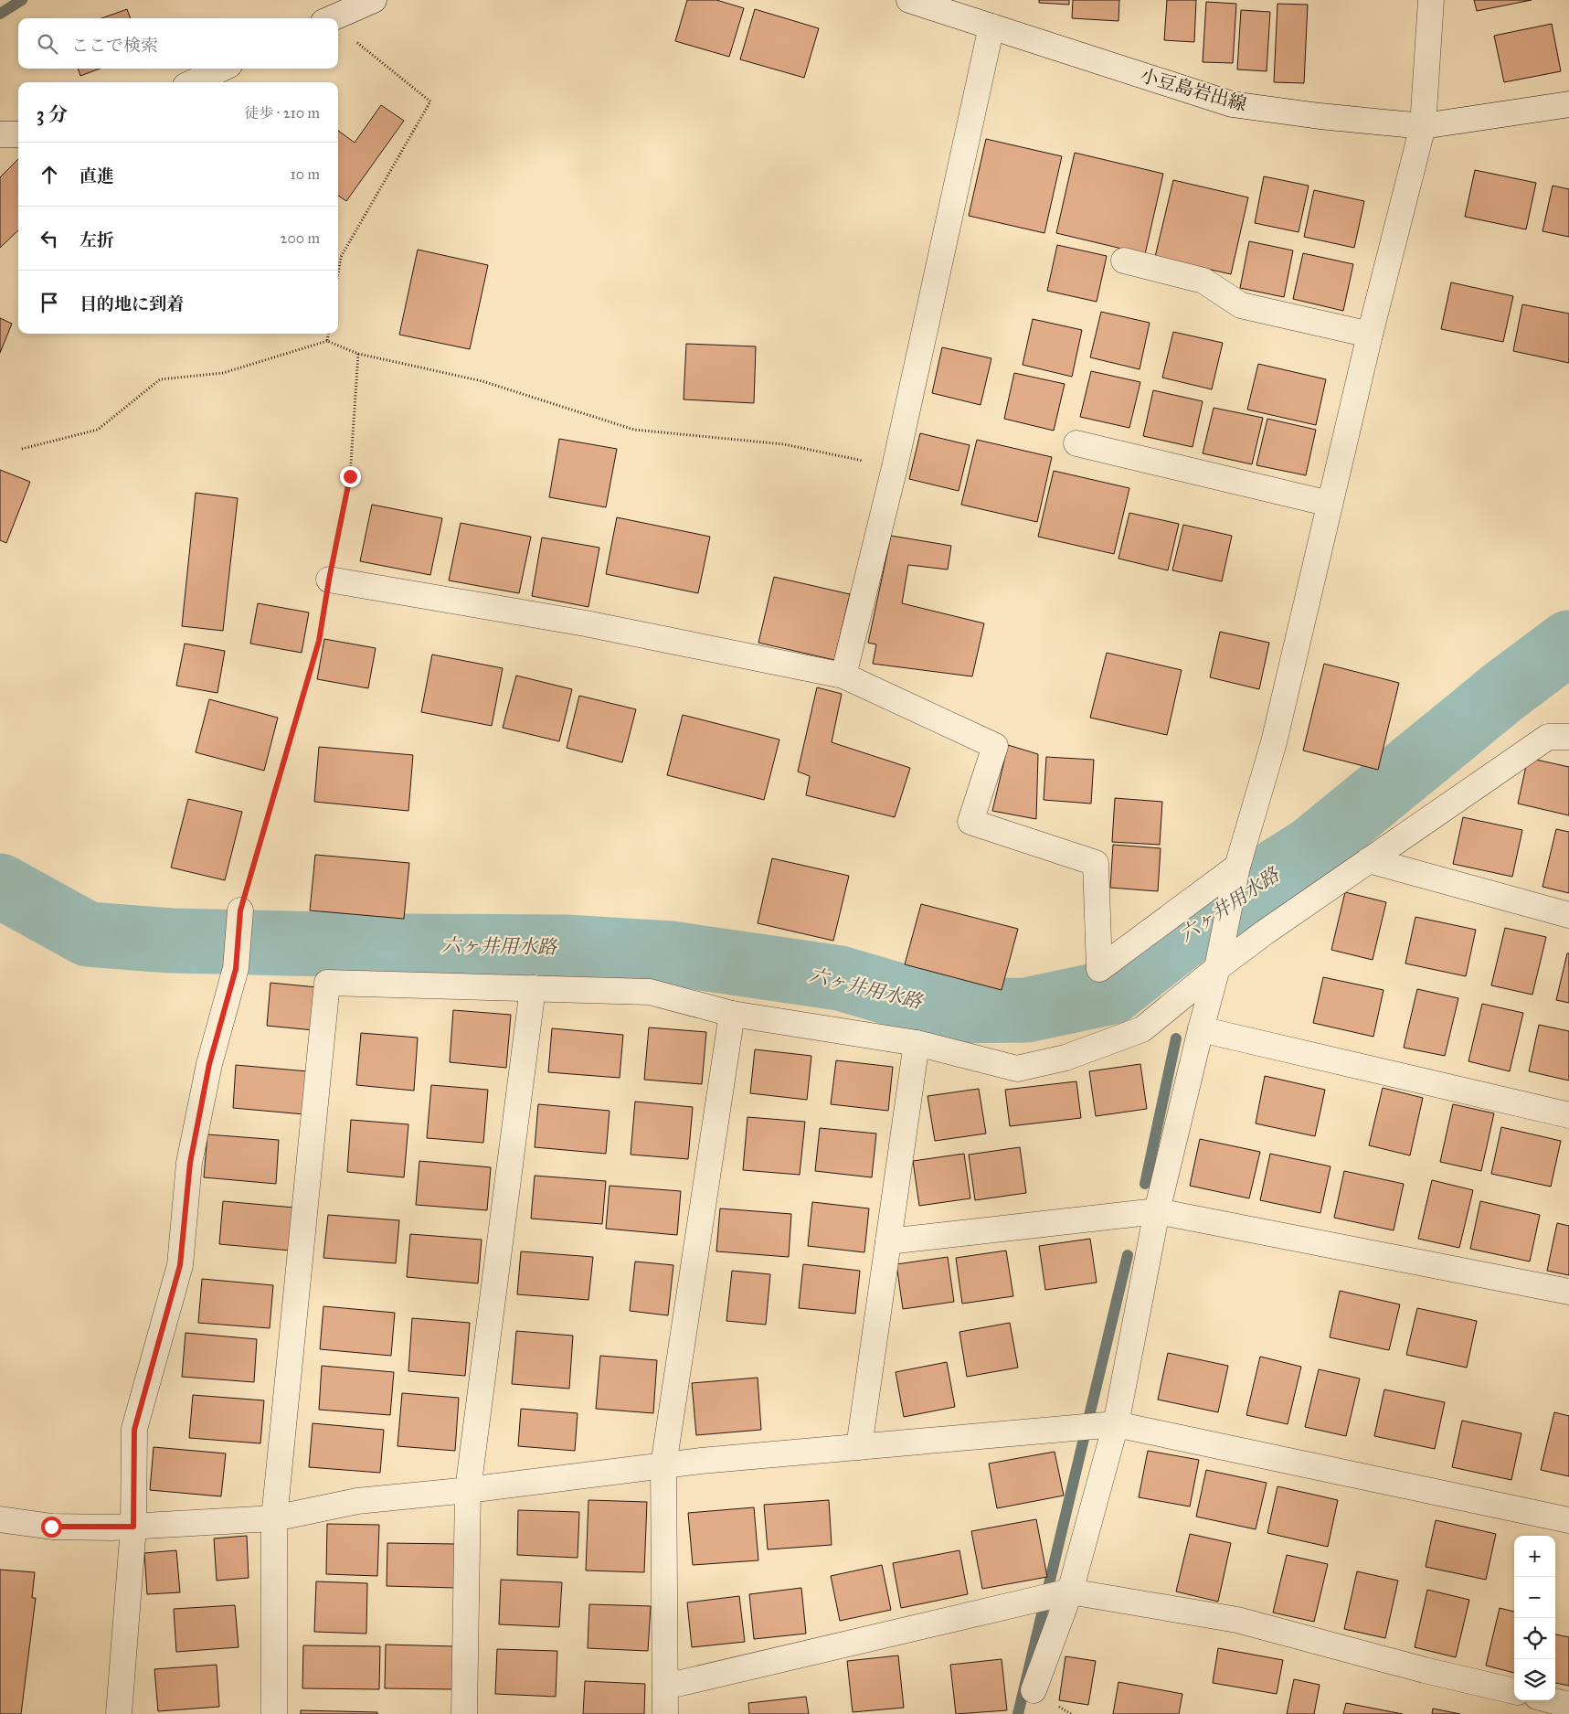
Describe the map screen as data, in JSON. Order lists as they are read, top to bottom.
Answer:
{
  "streets": {
    "street": ["小豆島岩出線"]
  },
  "water": ["六ヶ井用水路"],
  "page": {
    "search": "ここで検索",
    "heading": ["3 分", "徒歩 · 210 m"],
    "list": [
      ["直進", "10 m"],
      ["左折", "200 m"],
      "目的地に到着"
    ],
    "map_buttons": ["+", "−"]
  }
}
